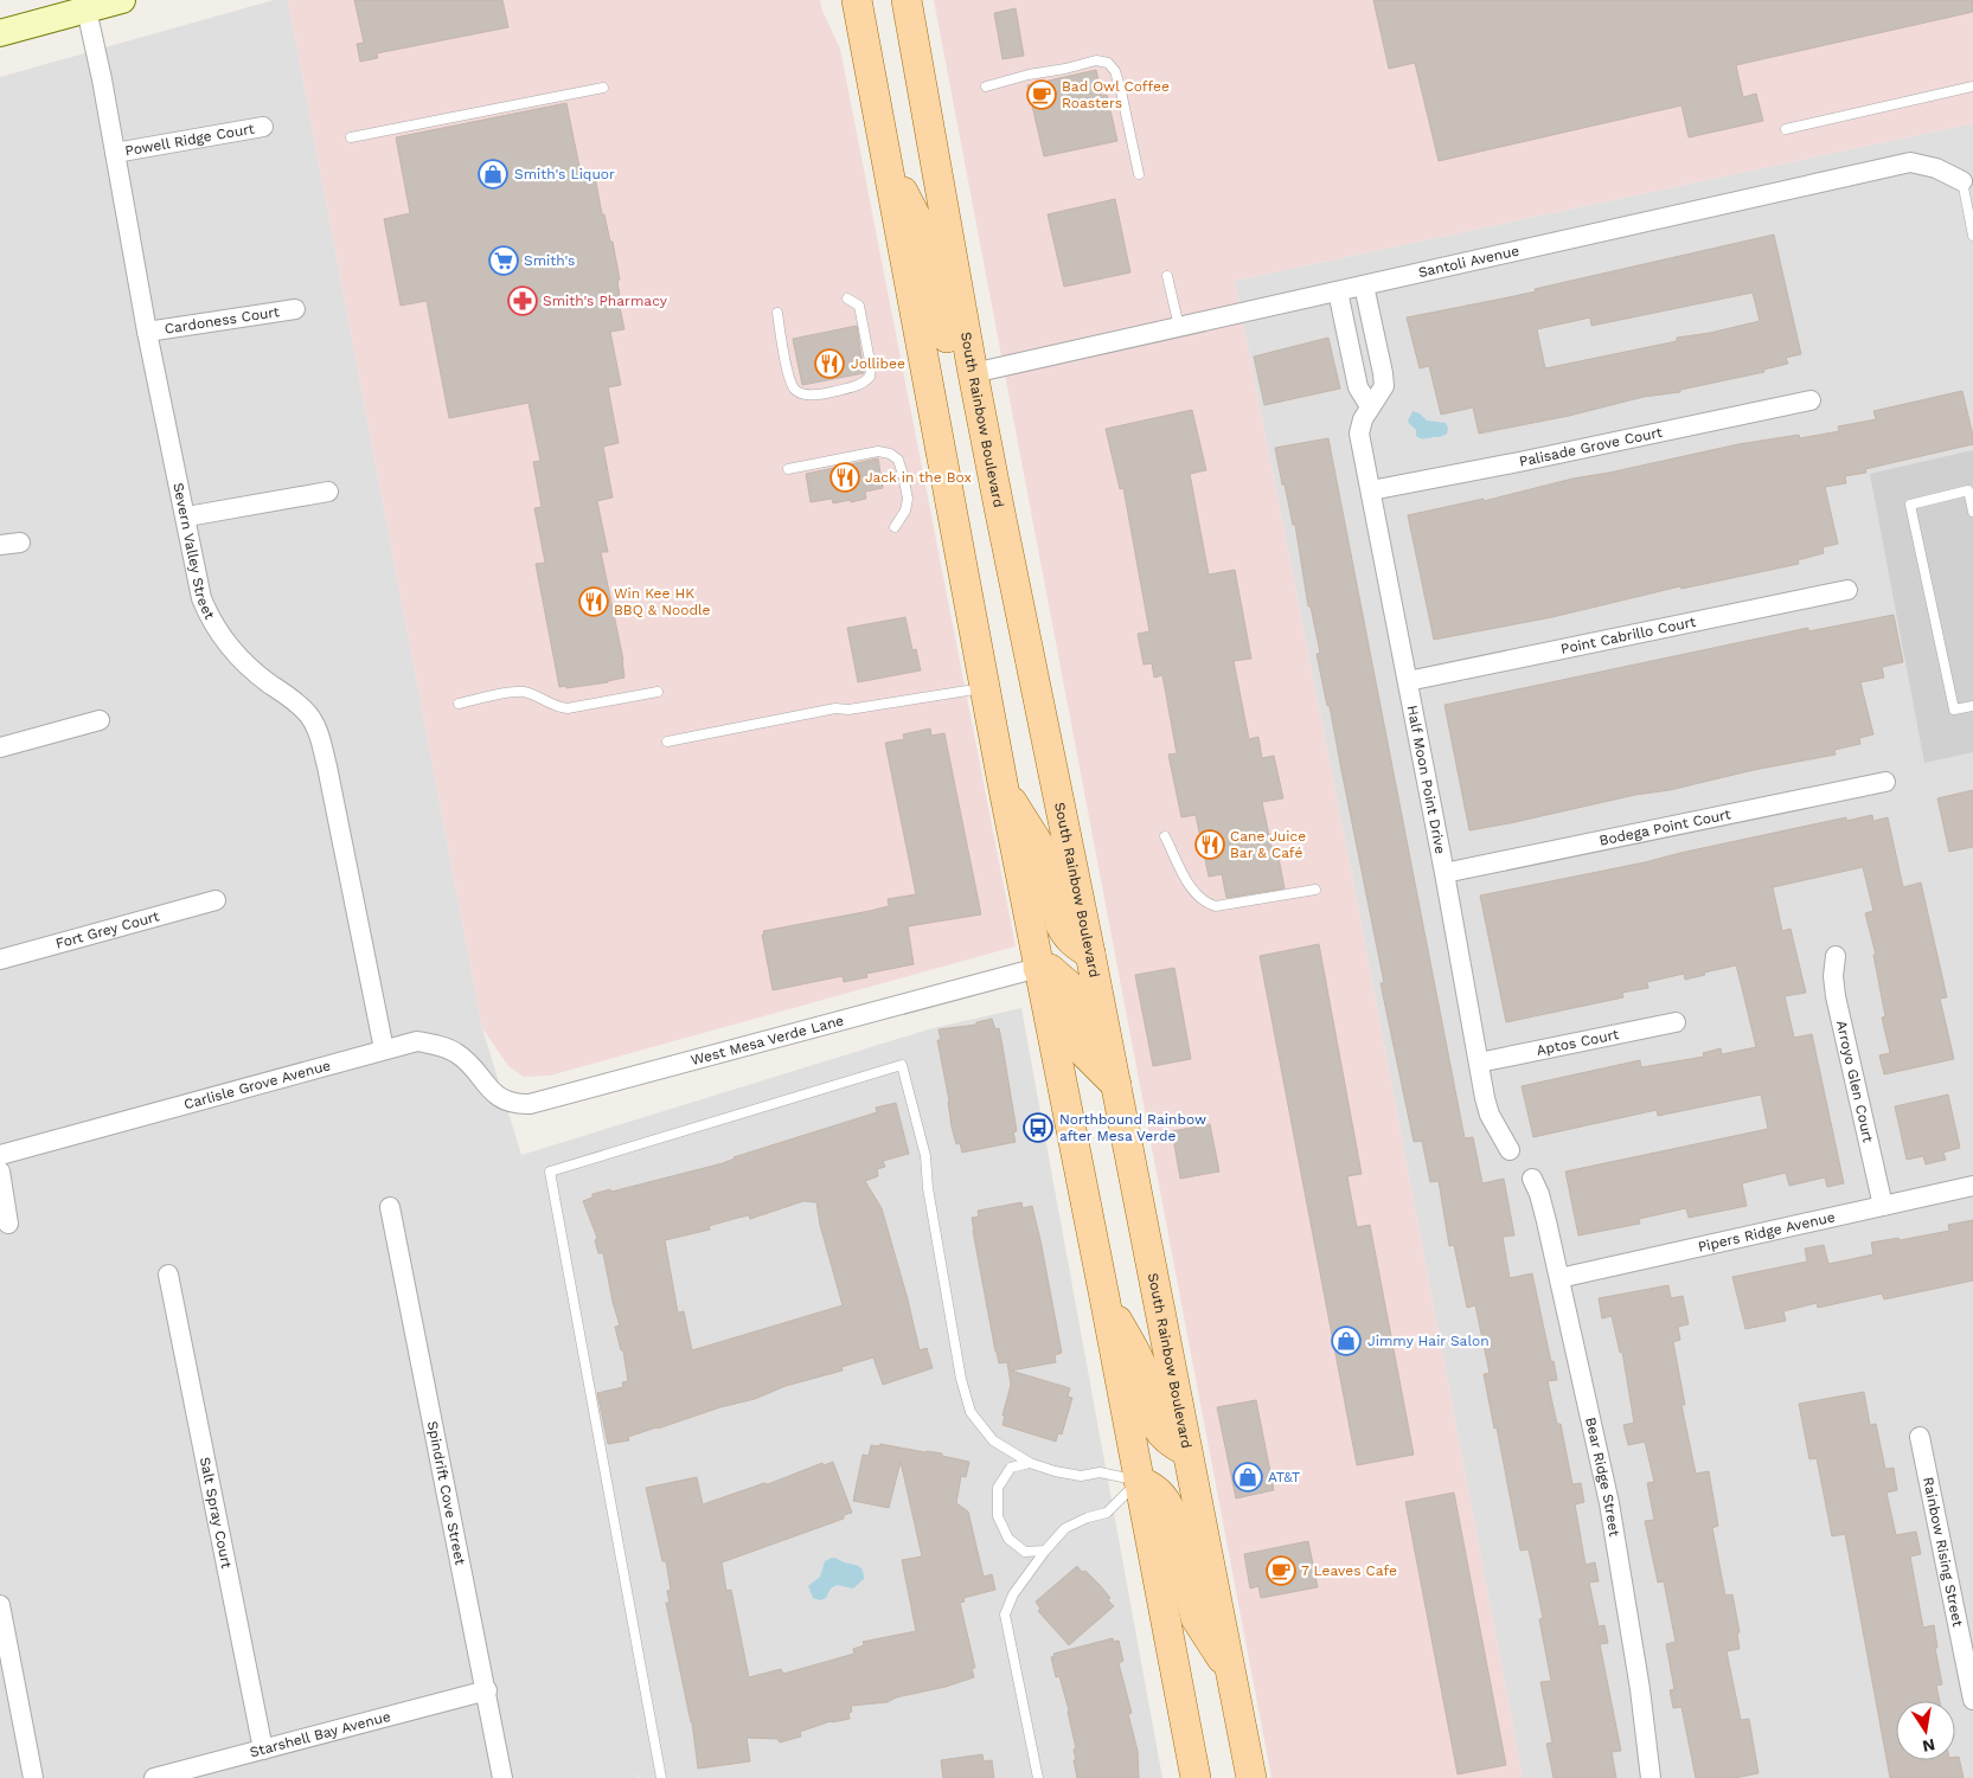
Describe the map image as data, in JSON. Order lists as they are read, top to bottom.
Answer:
{
  "streets": {
    "main road": ["South Rainbow Boulevard"],
    "street": [
      "Powell Ridge Court",
      "Santoli Avenue",
      "Cardoness Court",
      "Palisade Grove Court",
      "Severn Valley Street",
      "Point Cabrillo Court",
      "Half Moon Point Drive",
      "Bodega Point Court",
      "Fort Grey Court",
      "West Mesa Verde Lane",
      "Aptos Court",
      "Arroyo Glen Court",
      "Carlisle Grove Avenue",
      "Pipers Ridge Avenue",
      "Bear Ridge Street",
      "Spindrift Cove Street",
      "Salt Spray Court",
      "Rainbow Rising Street",
      "Starshell Bay Avenue"
    ]
  },
  "crossings": [
    ["Powell Ridge Court", "Severn Valley Street"],
    ["Santoli Avenue", "South Rainbow Boulevard"],
    ["Santoli Avenue", "Half Moon Point Drive"],
    ["Cardoness Court", "Severn Valley Street"],
    ["Palisade Grove Court", "Half Moon Point Drive"],
    ["Severn Valley Street", "Carlisle Grove Avenue"],
    ["Point Cabrillo Court", "Half Moon Point Drive"],
    ["Half Moon Point Drive", "Bodega Point Court"],
    ["Half Moon Point Drive", "Aptos Court"],
    ["West Mesa Verde Lane", "Carlisle Grove Avenue"],
    ["Arroyo Glen Court", "Pipers Ridge Avenue"],
    ["Pipers Ridge Avenue", "Bear Ridge Street"],
    ["Spindrift Cove Street", "Starshell Bay Avenue"],
    ["Salt Spray Court", "Starshell Bay Avenue"]
  ],
  "places": {
    "cafe": ["Bad Owl Coffee Roasters", "7 Leaves Cafe"],
    "shop": ["Smith's Liquor", "Jimmy Hair Salon", "AT&T"],
    "supermarket": ["Smith's"],
    "pharmacy": ["Smith's Pharmacy"],
    "restaurant": [
      "Jollibee",
      "Jack in the Box",
      "Win Kee HK BBQ & Noodle",
      "Cane Juice Bar & Café"
    ],
    "bus stop": ["Northbound Rainbow after Mesa Verde"]
  },
  "north": "bottom"
}
